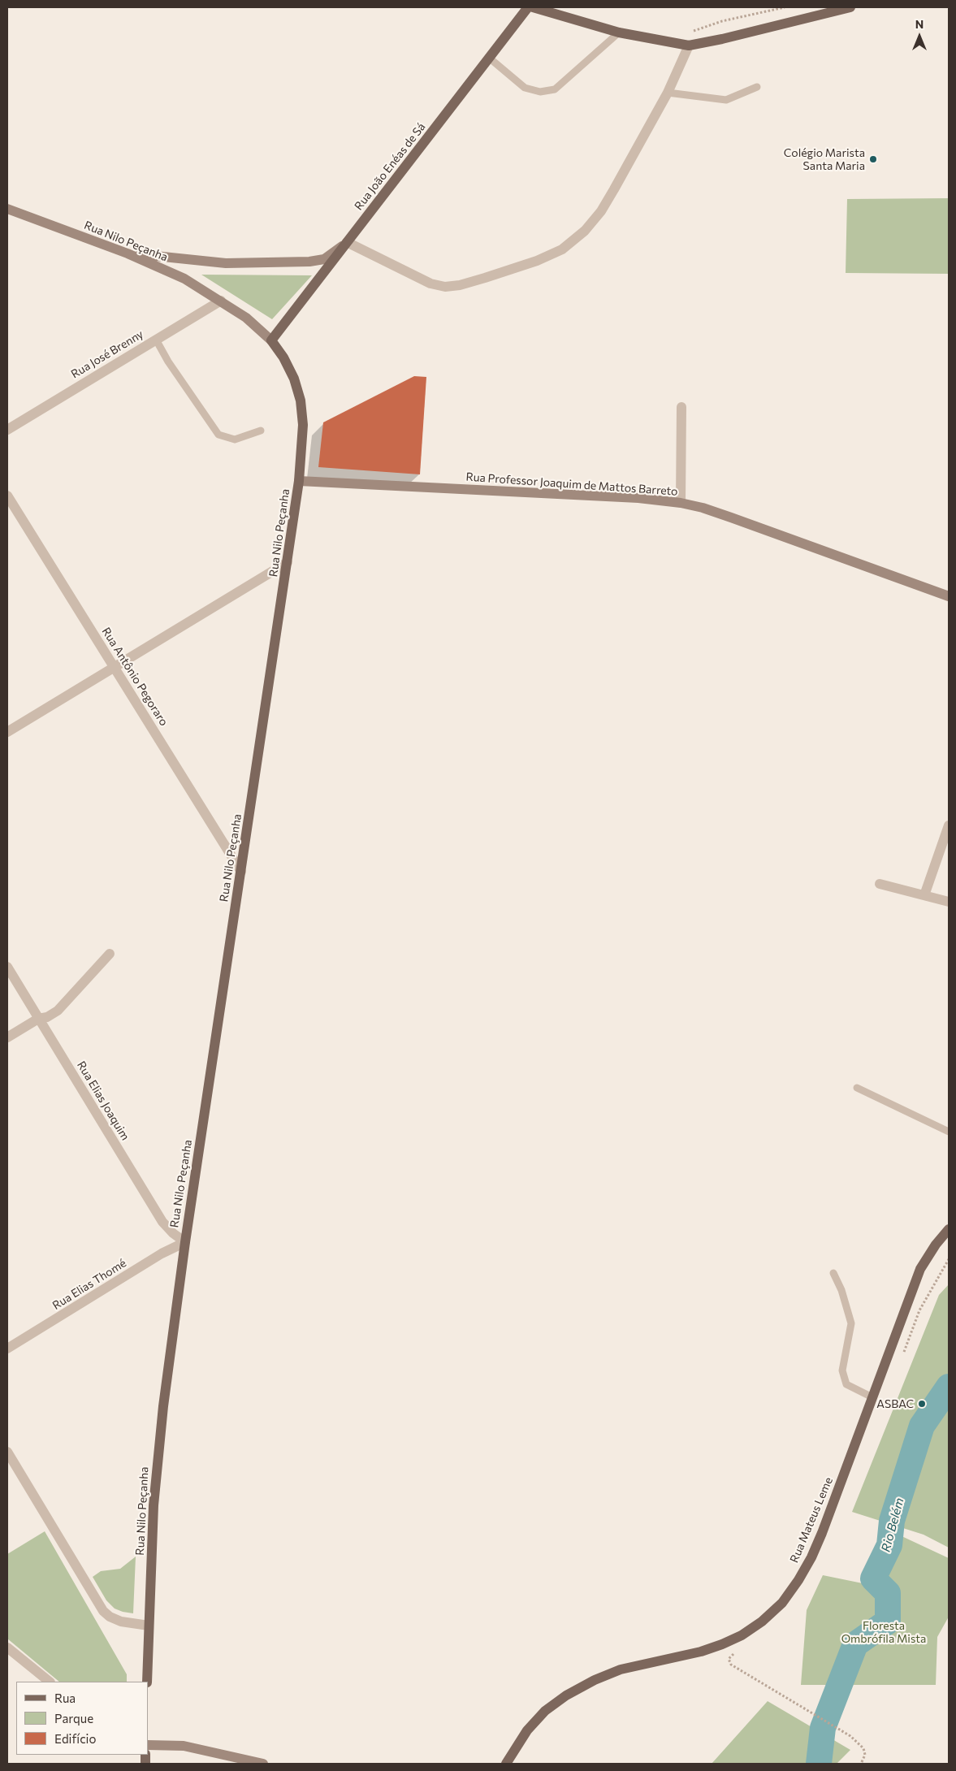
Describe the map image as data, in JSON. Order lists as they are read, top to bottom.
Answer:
{
  "streets": {
    "main road": [
      "Rua João Enéas de Sá",
      "Rua Nilo Peçanha",
      "Rua Professor Joaquim de Mattos Barreto",
      "Rua Mateus Leme"
    ],
    "street": [
      "Rua José Brenny",
      "Rua Antônio Pegoraro",
      "Rua Elias Joaquim",
      "Rua Elias Thomé"
    ]
  },
  "crossings": [
    ["Rua João Enéas de Sá", "Rua Nilo Peçanha"],
    ["Rua Nilo Peçanha", "Rua José Brenny"],
    ["Rua Nilo Peçanha", "Rua Professor Joaquim de Mattos Barreto"],
    ["Rua Nilo Peçanha", "Rua Antônio Pegoraro"],
    ["Rua Nilo Peçanha", "Rua Elias Joaquim"],
    ["Rua Nilo Peçanha", "Rua Elias Thomé"],
    ["Rua Elias Joaquim", "Rua Elias Thomé"]
  ],
  "water": ["Rio Belém"],
  "parks": ["Floresta Ombrófila Mista"],
  "places": ["Colégio Marista Santa Maria", "ASBAC"],
  "legend": ["Rua", "Parque", "Edifício"],
  "north": "top"
}
